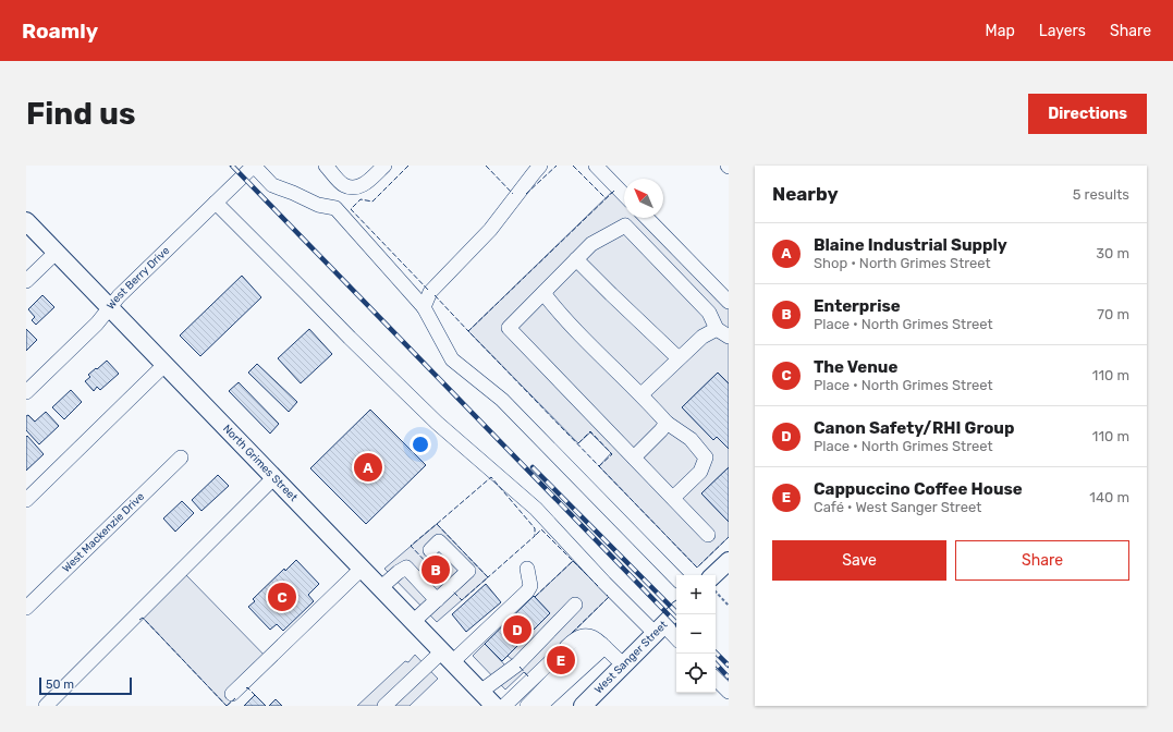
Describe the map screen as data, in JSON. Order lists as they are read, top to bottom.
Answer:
{
  "streets": {
    "main road": ["North Grimes Street", "West Sanger Street"],
    "street": ["West Berry Drive", "West Mackenzie Drive"]
  },
  "crossings": [
    ["West Berry Drive", "North Grimes Street"]
  ],
  "scale_bar": "50 m",
  "north": "top left",
  "page": {
    "header": "Roamly",
    "nav": ["Map", "Layers", "Share"],
    "buttons": [
      "Directions",
      ["Save", "Share"]
    ],
    "title": "Find us",
    "heading": ["Nearby", "5 results"],
    "list": [
      {
        "mark": "A",
        "name": "Blaine Industrial Supply",
        "note": "Shop · North Grimes Street",
        "value": "30 m"
      },
      {
        "mark": "B",
        "name": "Enterprise",
        "note": "Place · North Grimes Street",
        "value": "70 m"
      },
      {
        "mark": "C",
        "name": "The Venue",
        "note": "Place · North Grimes Street",
        "value": "110 m"
      },
      {
        "mark": "D",
        "name": "Canon Safety/RHI Group",
        "note": "Place · North Grimes Street",
        "value": "110 m"
      },
      {
        "mark": "E",
        "name": "Cappuccino Coffee House",
        "note": "Café · West Sanger Street",
        "value": "140 m"
      }
    ],
    "pins": [
      "A",
      "B",
      "C",
      "D",
      "E"
    ],
    "map_buttons": ["+", "−"],
    "scale": "50 m"
  }
}
